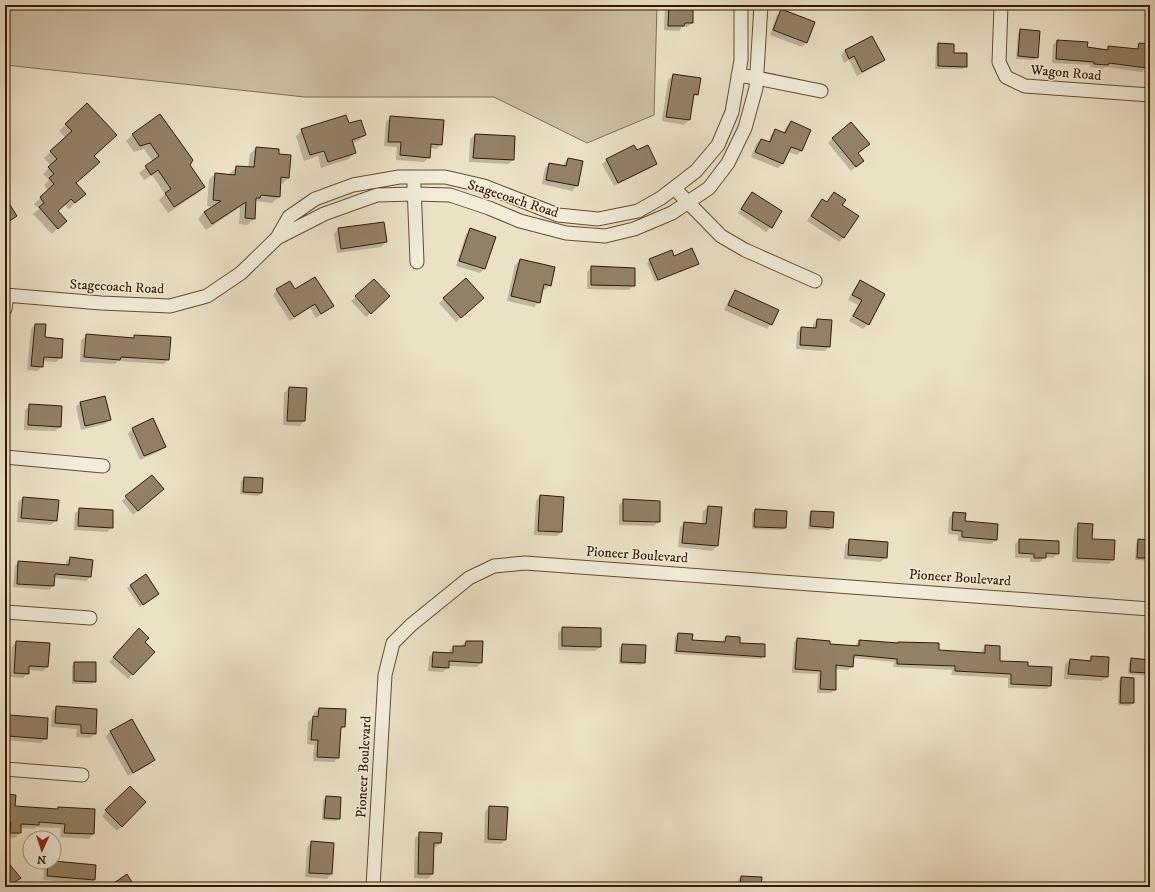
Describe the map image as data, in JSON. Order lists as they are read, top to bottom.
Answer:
{
  "streets": {
    "street": ["Wagon Road", "Stagecoach Road", "Pioneer Boulevard"]
  },
  "north": "bottom"
}
